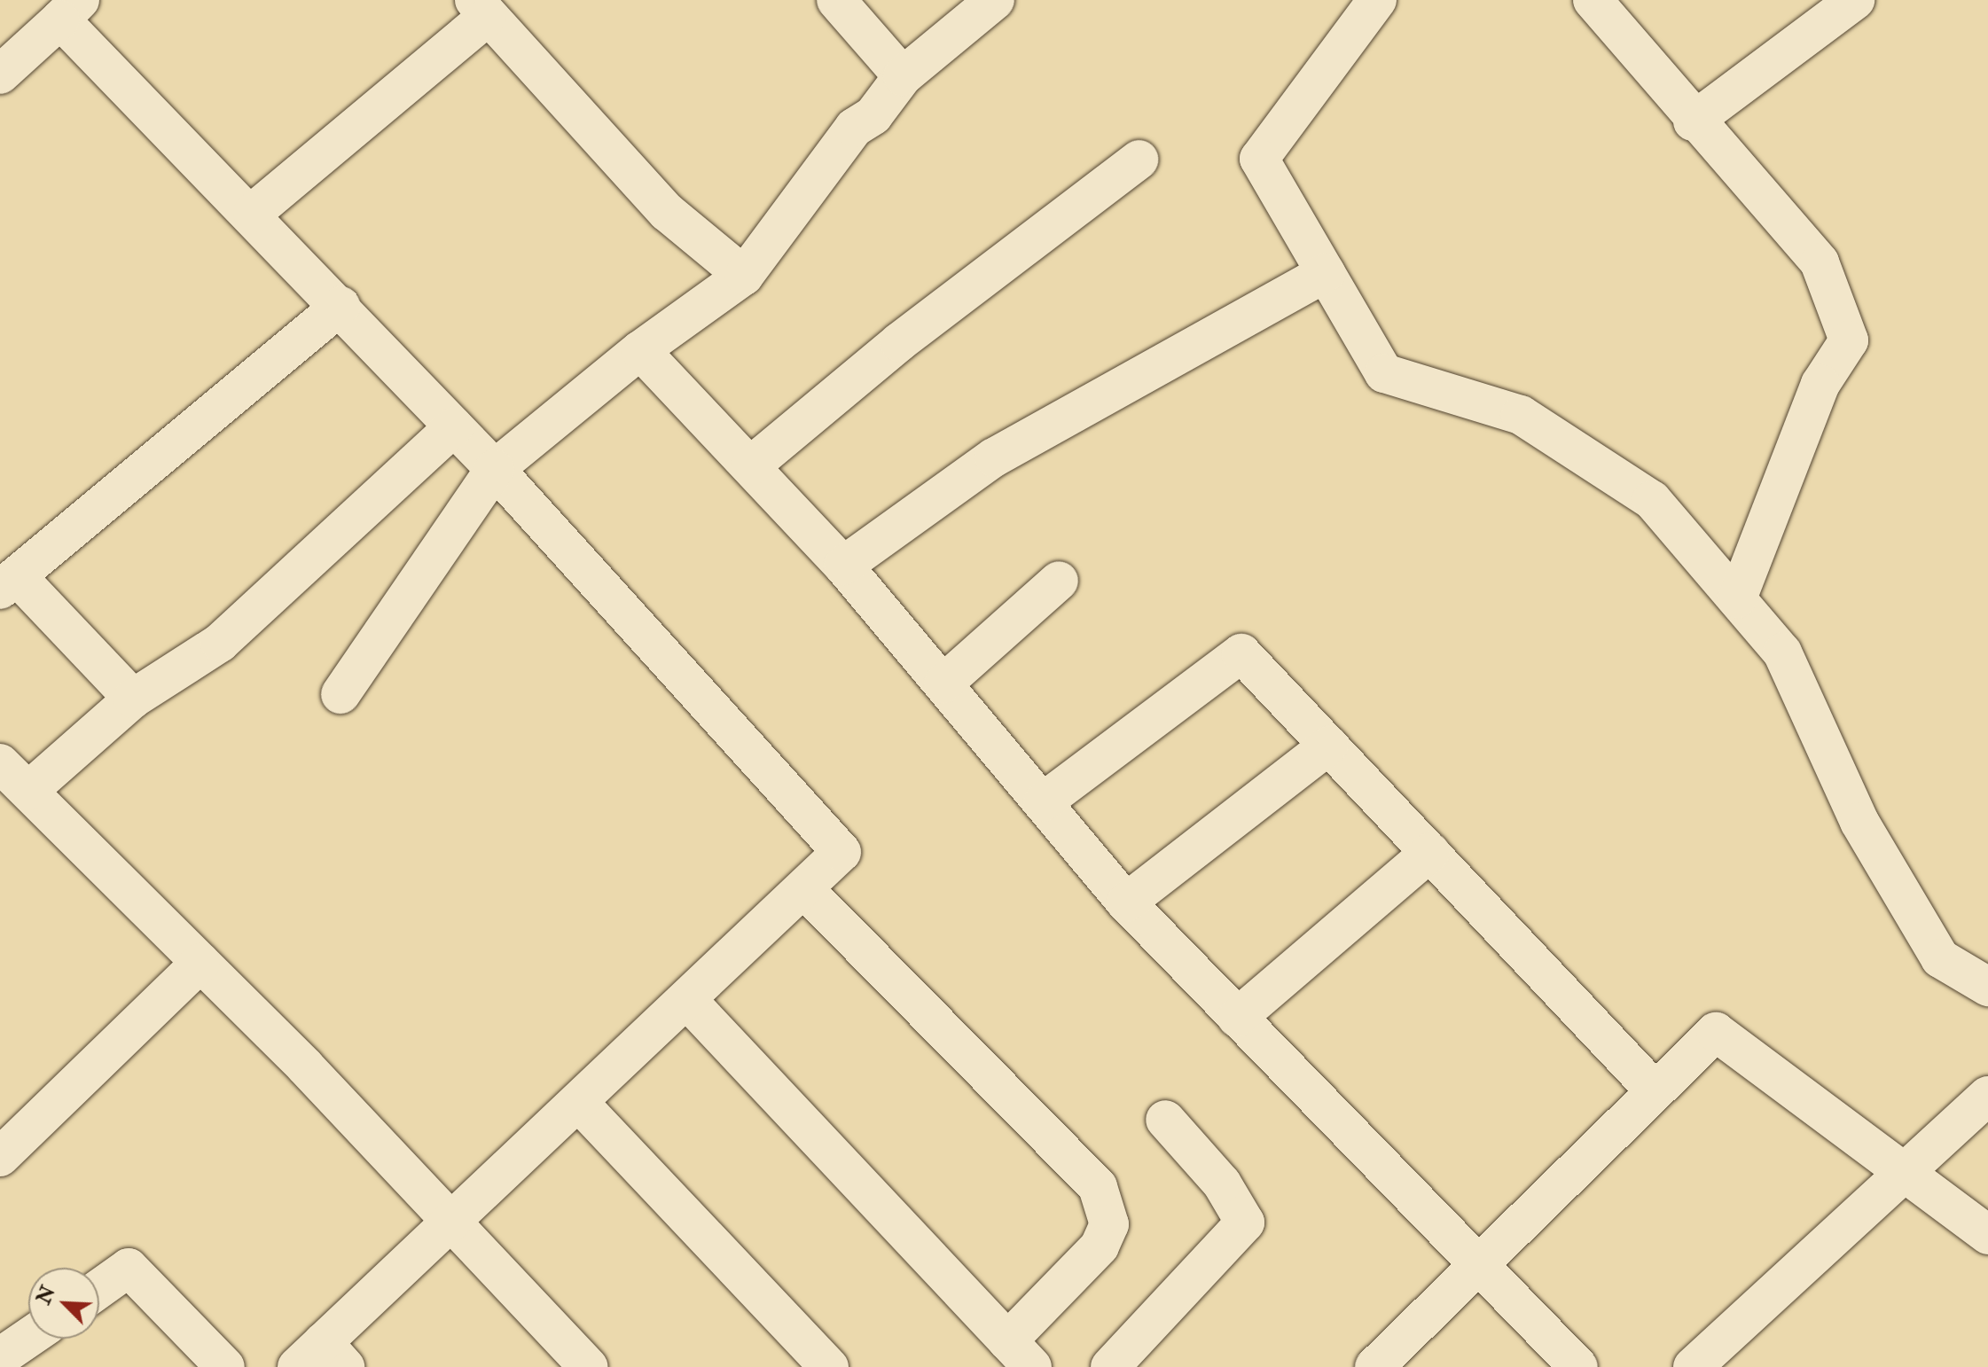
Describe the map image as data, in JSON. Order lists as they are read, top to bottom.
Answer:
{
  "north": "top left"
}
